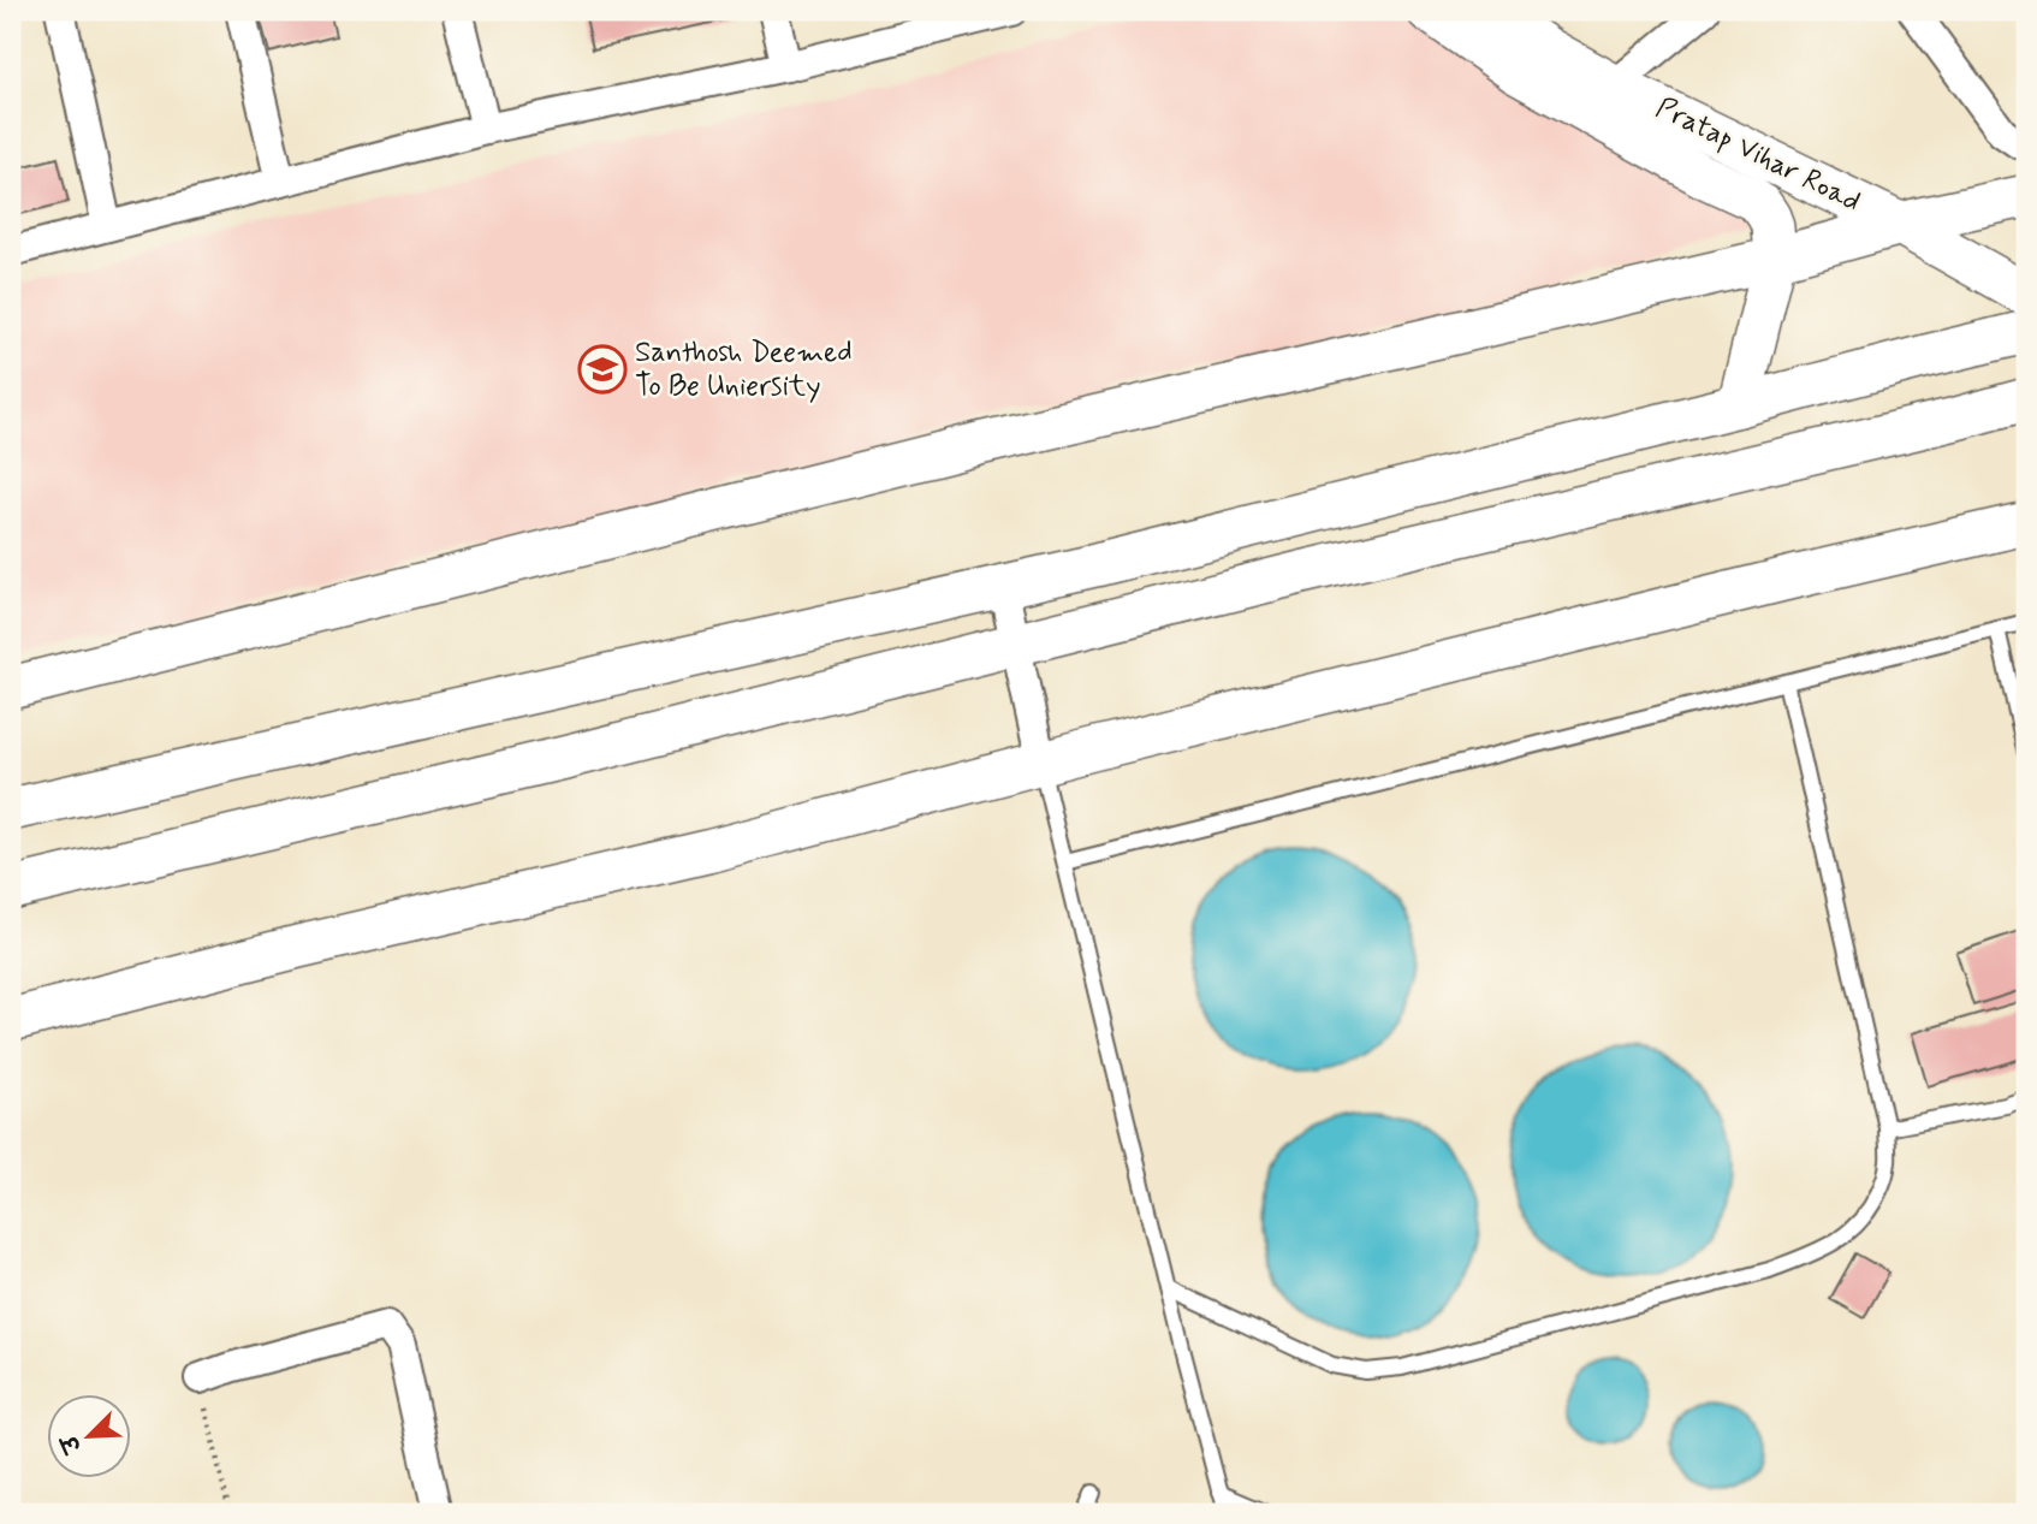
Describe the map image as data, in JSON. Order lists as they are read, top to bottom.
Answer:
{
  "streets": {
    "street": ["Pratap Vihar Road"]
  },
  "places": {
    "school or university": ["Santhosh Deemed To Be Uniersity"]
  },
  "north": "bottom left"
}
